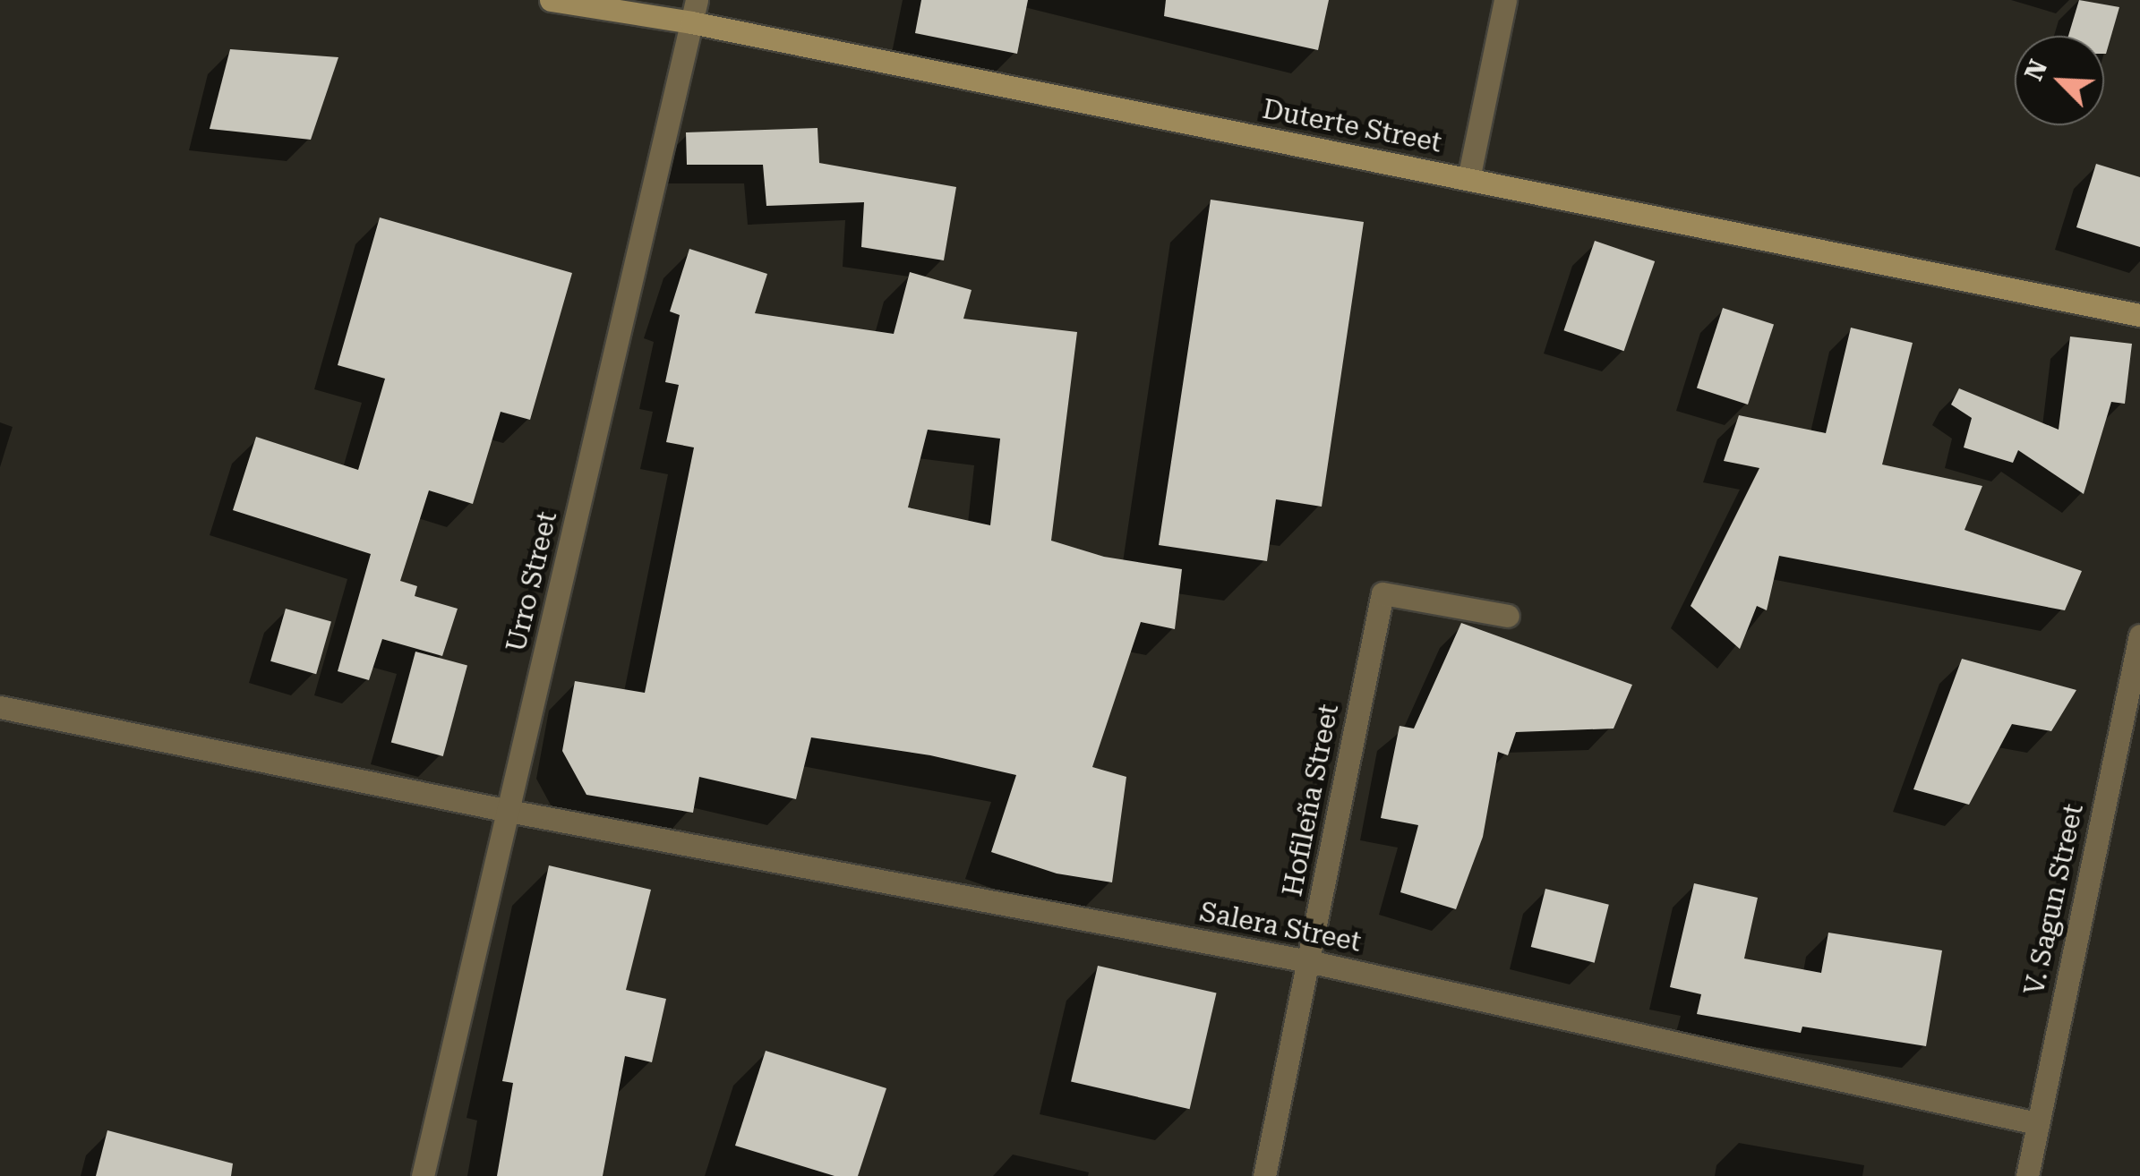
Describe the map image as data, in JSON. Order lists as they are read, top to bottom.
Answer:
{
  "streets": {
    "main road": ["Duterte Street"],
    "street": [
      "Urro Street",
      "Hofileña Street",
      "V. Sagun Street",
      "Salera Street"
    ]
  },
  "crossings": [
    ["Duterte Street", "Urro Street"],
    ["Urro Street", "Salera Street"],
    ["Hofileña Street", "Salera Street"],
    ["V. Sagun Street", "Salera Street"]
  ],
  "north": "top left"
}
